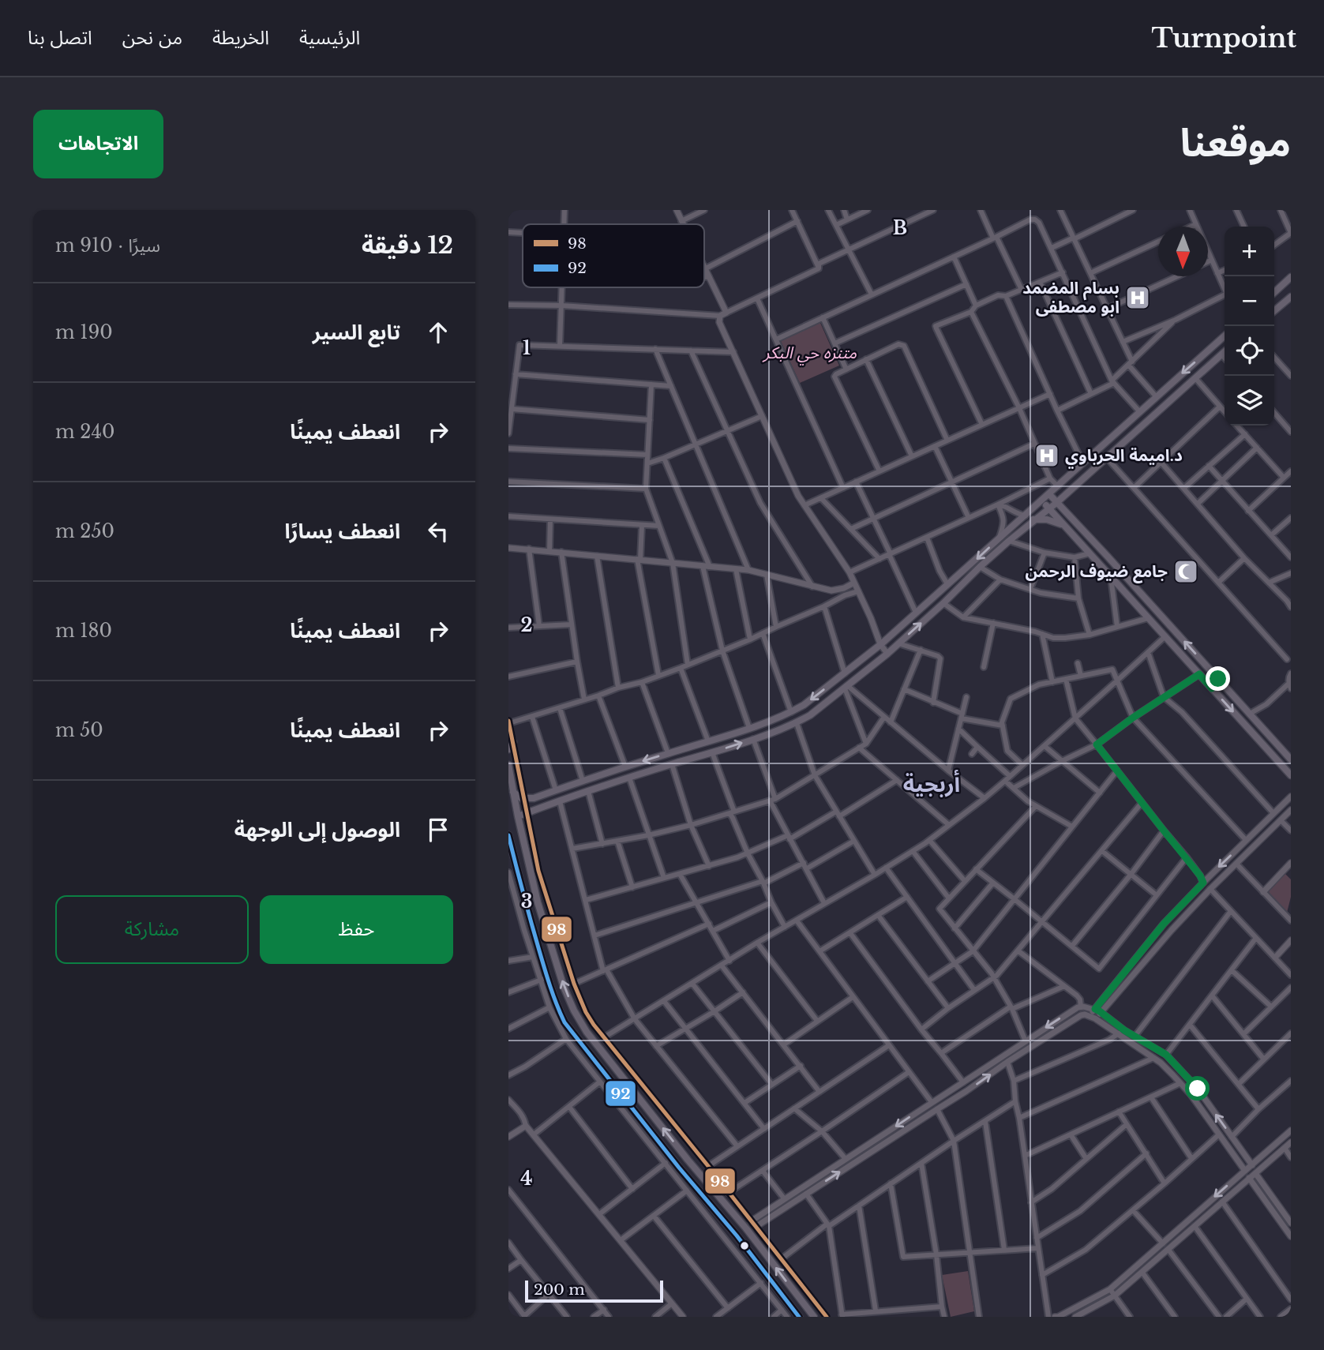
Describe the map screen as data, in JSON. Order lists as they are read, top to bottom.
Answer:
{
  "districts": ["أربجية"],
  "parks": ["متنزه حي البكر"],
  "places": {
    "hospital": ["بسام المضمد ابو مصطفى", "د.اميمة الحرباوي"],
    "mosque": ["جامع ضيوف الرحمن"]
  },
  "lines": ["transit line 98", "transit line 92"],
  "legend": ["98", "92"],
  "scale_bar": "200 m",
  "north": "bottom",
  "page": {
    "header": "Turnpoint",
    "nav": [
      "الرئيسية",
      "الخريطة",
      "من نحن",
      "اتصل بنا"
    ],
    "title": "موقعنا",
    "buttons": [
      "الاتجاهات",
      ["حفظ", "مشاركة"]
    ],
    "heading": ["12 دقيقة", "سيرًا · 910 m"],
    "map_buttons": ["+", "−"],
    "list": [
      ["تابع السير", "190 m"],
      ["انعطف يمينًا", "240 m"],
      ["انعطف يسارًا", "250 m"],
      ["انعطف يمينًا", "180 m"],
      ["انعطف يمينًا", "50 m"],
      "الوصول إلى الوجهة"
    ],
    "scale": "200 m"
  },
  "grid": {
    "columns": ["B"],
    "rows": [
      "1",
      "2",
      "3",
      "4"
    ]
  }
}
